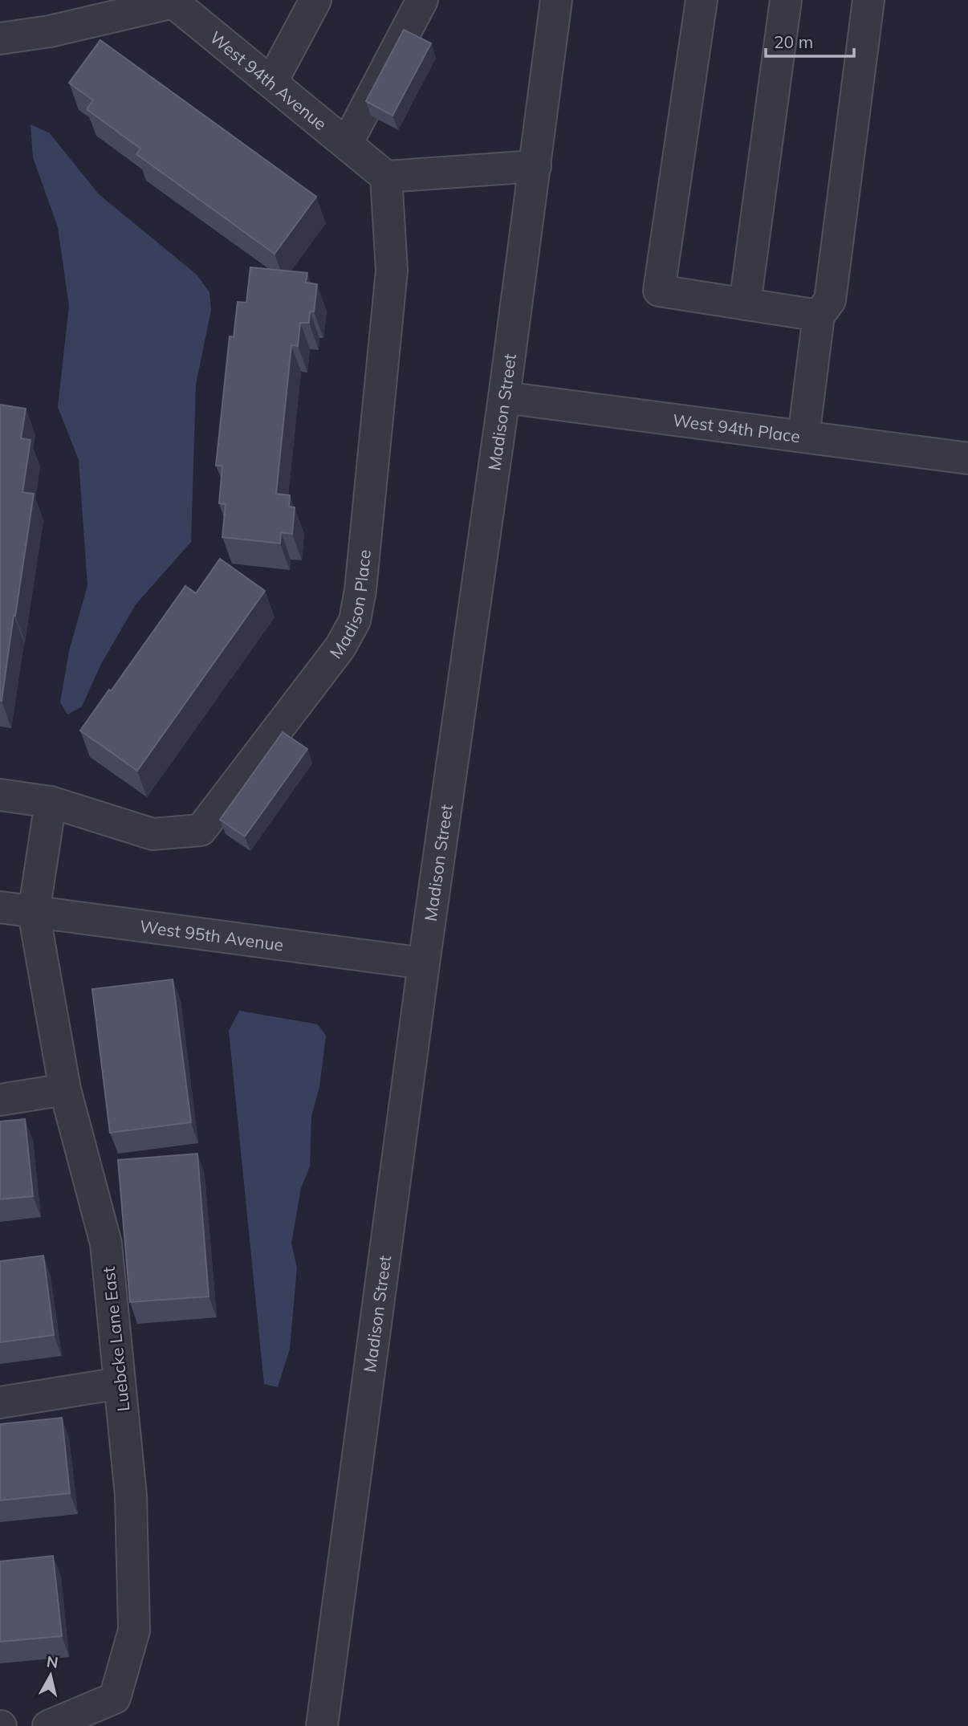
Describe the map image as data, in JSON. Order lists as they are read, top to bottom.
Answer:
{
  "streets": {
    "street": [
      "West 94th Avenue",
      "Madison Street",
      "West 94th Place",
      "Madison Place",
      "West 95th Avenue",
      "Luebcke Lane East"
    ]
  },
  "crossings": [
    ["West 94th Avenue", "Madison Place"],
    ["Madison Street", "West 94th Place"],
    ["Madison Street", "West 95th Avenue"],
    ["Madison Place", "Luebcke Lane East"],
    ["West 95th Avenue", "Luebcke Lane East"]
  ],
  "scale_bar": "20 m",
  "north": "top"
}
